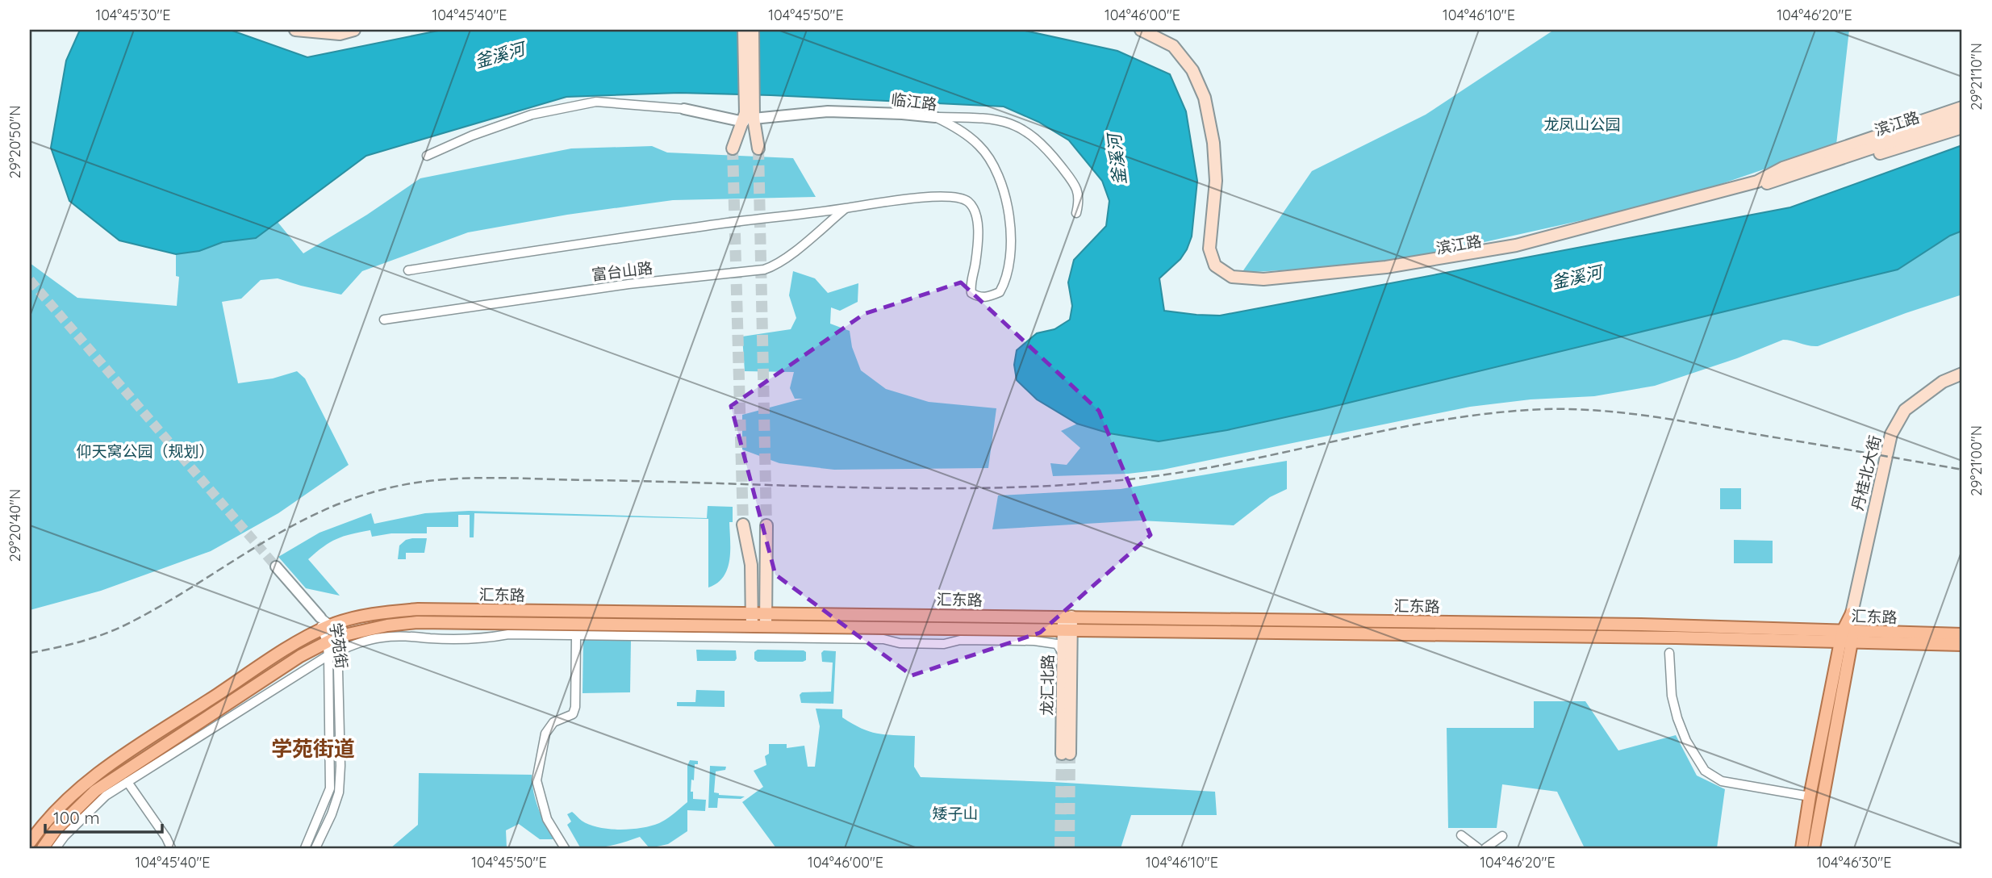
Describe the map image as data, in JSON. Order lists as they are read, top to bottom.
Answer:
{
  "streets": {
    "main road": [
      "滨江路",
      "丹桂北大街",
      "汇东路",
      "龙汇北路"
    ],
    "street": ["临江路", "富台山路", "学苑街"]
  },
  "crossings": [
    ["临江路", "富台山路"],
    ["丹桂北大街", "汇东路"],
    ["汇东路", "学苑街"],
    ["汇东路", "龙汇北路"]
  ],
  "districts": ["学苑街道"],
  "water": ["釜溪河"],
  "parks": ["龙凤山公园", "仰天窝公园（规划）", "矮子山"],
  "scale_bar": "100 m",
  "coordinates": [
    "104°45'30\"E",
    "104°45'40\"E",
    "104°45'50\"E",
    "104°46'00\"E",
    "104°46'10\"E",
    "104°46'20\"E",
    "29°21'10\"N",
    "29°20'50\"N",
    "29°21'00\"N",
    "29°20'40\"N",
    "104°46'30\"E"
  ]
}
